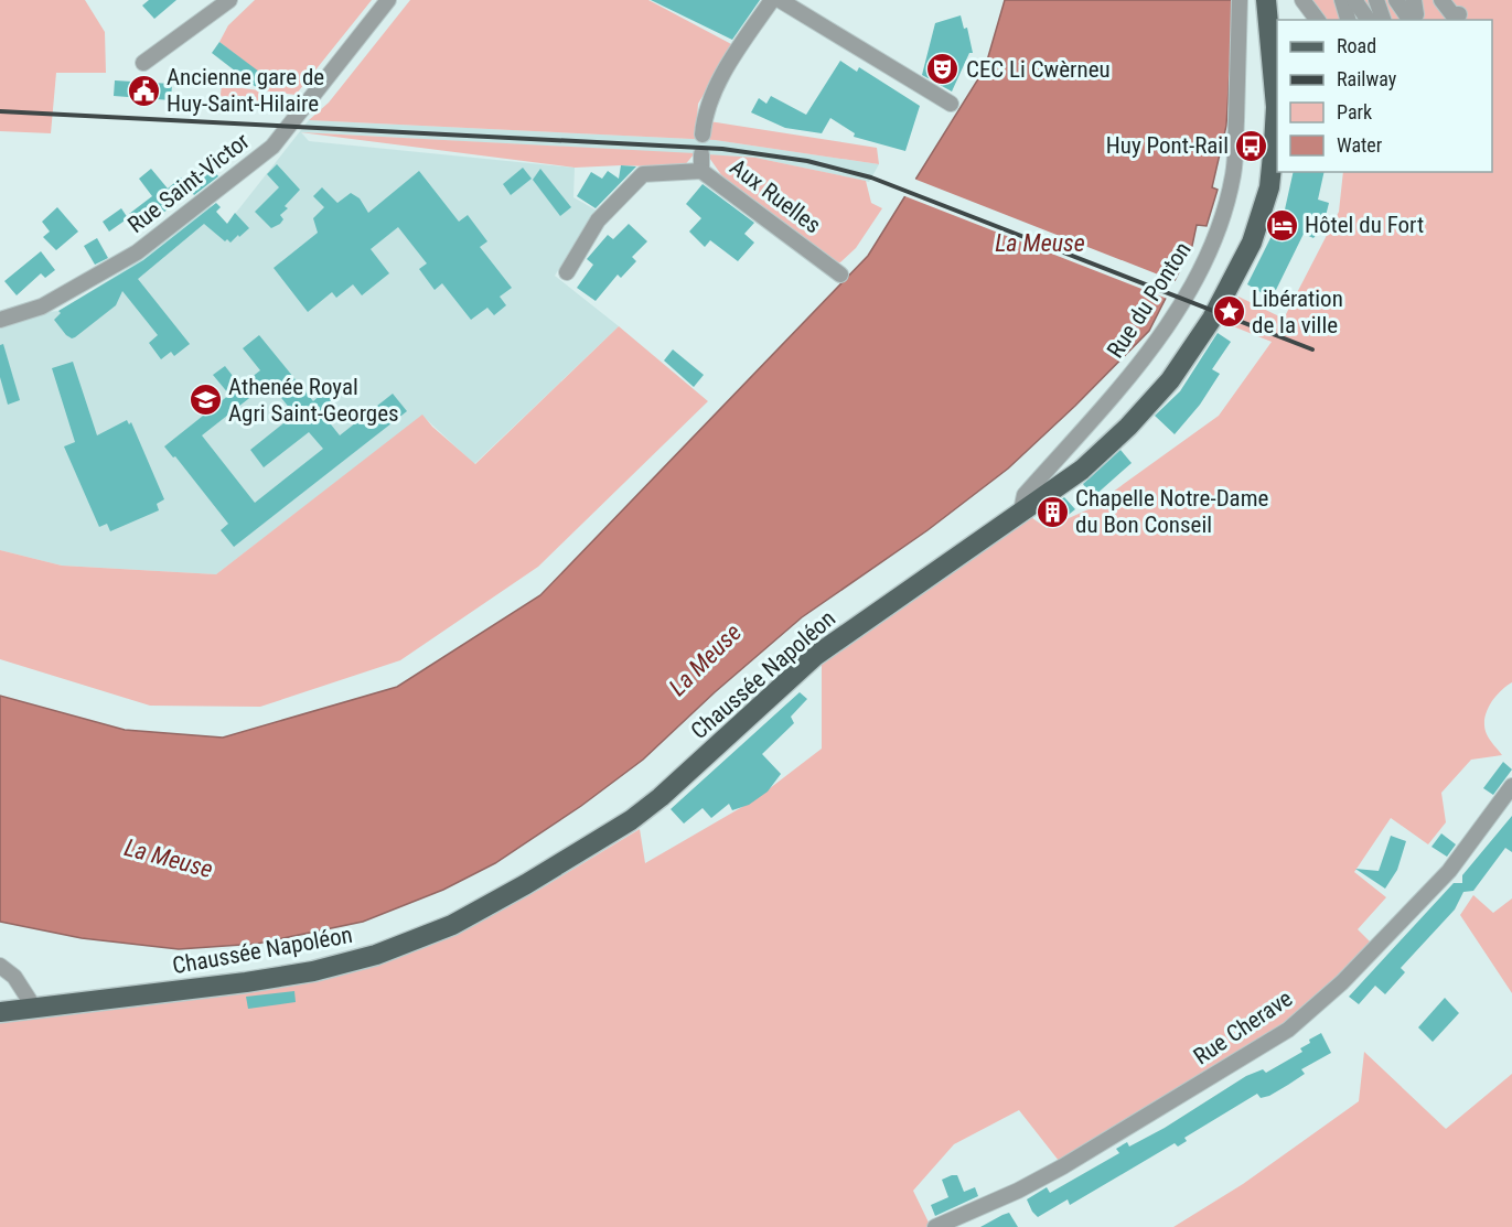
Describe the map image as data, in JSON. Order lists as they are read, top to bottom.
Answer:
{
  "streets": {
    "main road": ["Chaussée Napoléon"],
    "street": [
      "Rue Saint-Victor",
      "Aux Ruelles",
      "Rue du Ponton",
      "Rue Cherave"
    ]
  },
  "crossings": [
    ["Rue du Ponton", "Chaussée Napoléon"]
  ],
  "water": ["La Meuse"],
  "places": {
    "theatre": ["CEC Li Cwèrneu"],
    "public building": ["Ancienne gare de Huy-Saint-Hilaire"],
    "bus stop": ["Huy Pont-Rail"],
    "hotel": ["Hôtel du Fort"],
    "place": ["Libération de la ville"],
    "school or university": ["Athenée Royal Agri Saint-Georges"],
    "building": ["Chapelle Notre-Dame du Bon Conseil"]
  },
  "legend": [
    "Road",
    "Railway",
    "Park",
    "Water"
  ]
}
